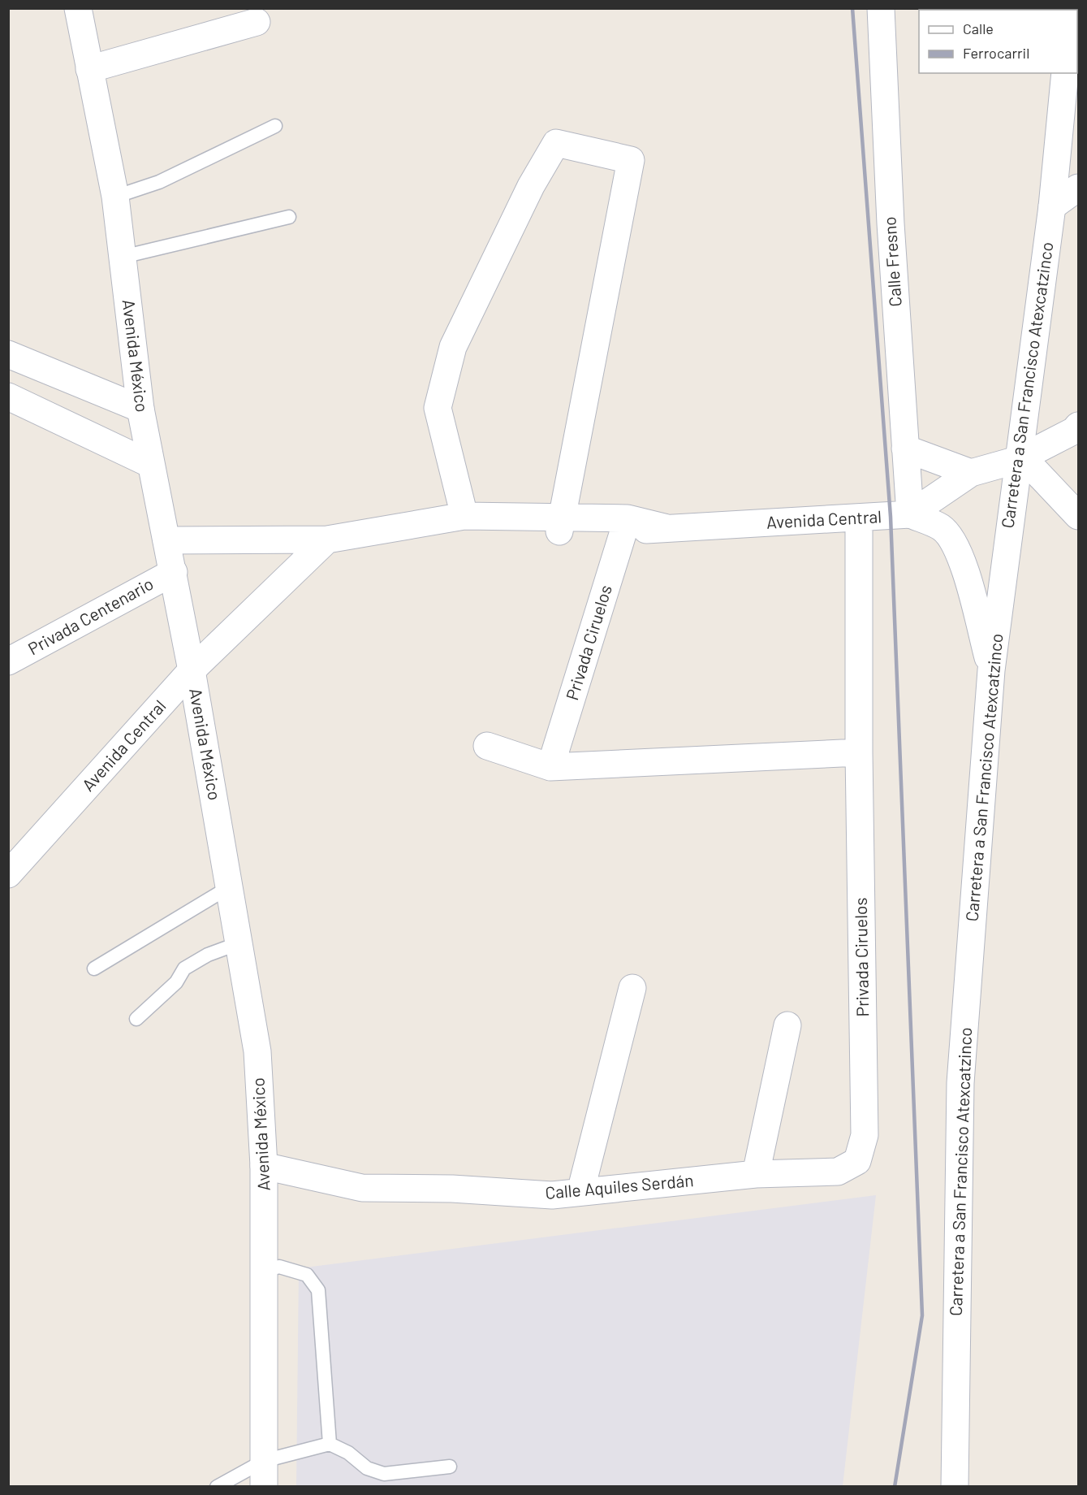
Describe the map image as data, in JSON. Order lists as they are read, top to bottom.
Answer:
{
  "streets": {
    "street": [
      "Calle Fresno",
      "Avenida México",
      "Carretera a San Francisco Atexcatzinco",
      "Avenida Central",
      "Privada Centenario",
      "Privada Ciruelos",
      "Calle Aquiles Serdán"
    ]
  },
  "crossings": [
    ["Calle Fresno", "Avenida Central"],
    ["Avenida México", "Avenida Central"],
    ["Avenida México", "Privada Centenario"],
    ["Avenida México", "Calle Aquiles Serdán"],
    ["Carretera a San Francisco Atexcatzinco", "Avenida Central"],
    ["Avenida Central", "Privada Ciruelos"],
    ["Privada Ciruelos", "Calle Aquiles Serdán"]
  ],
  "legend": ["Calle", "Ferrocarril"]
}
